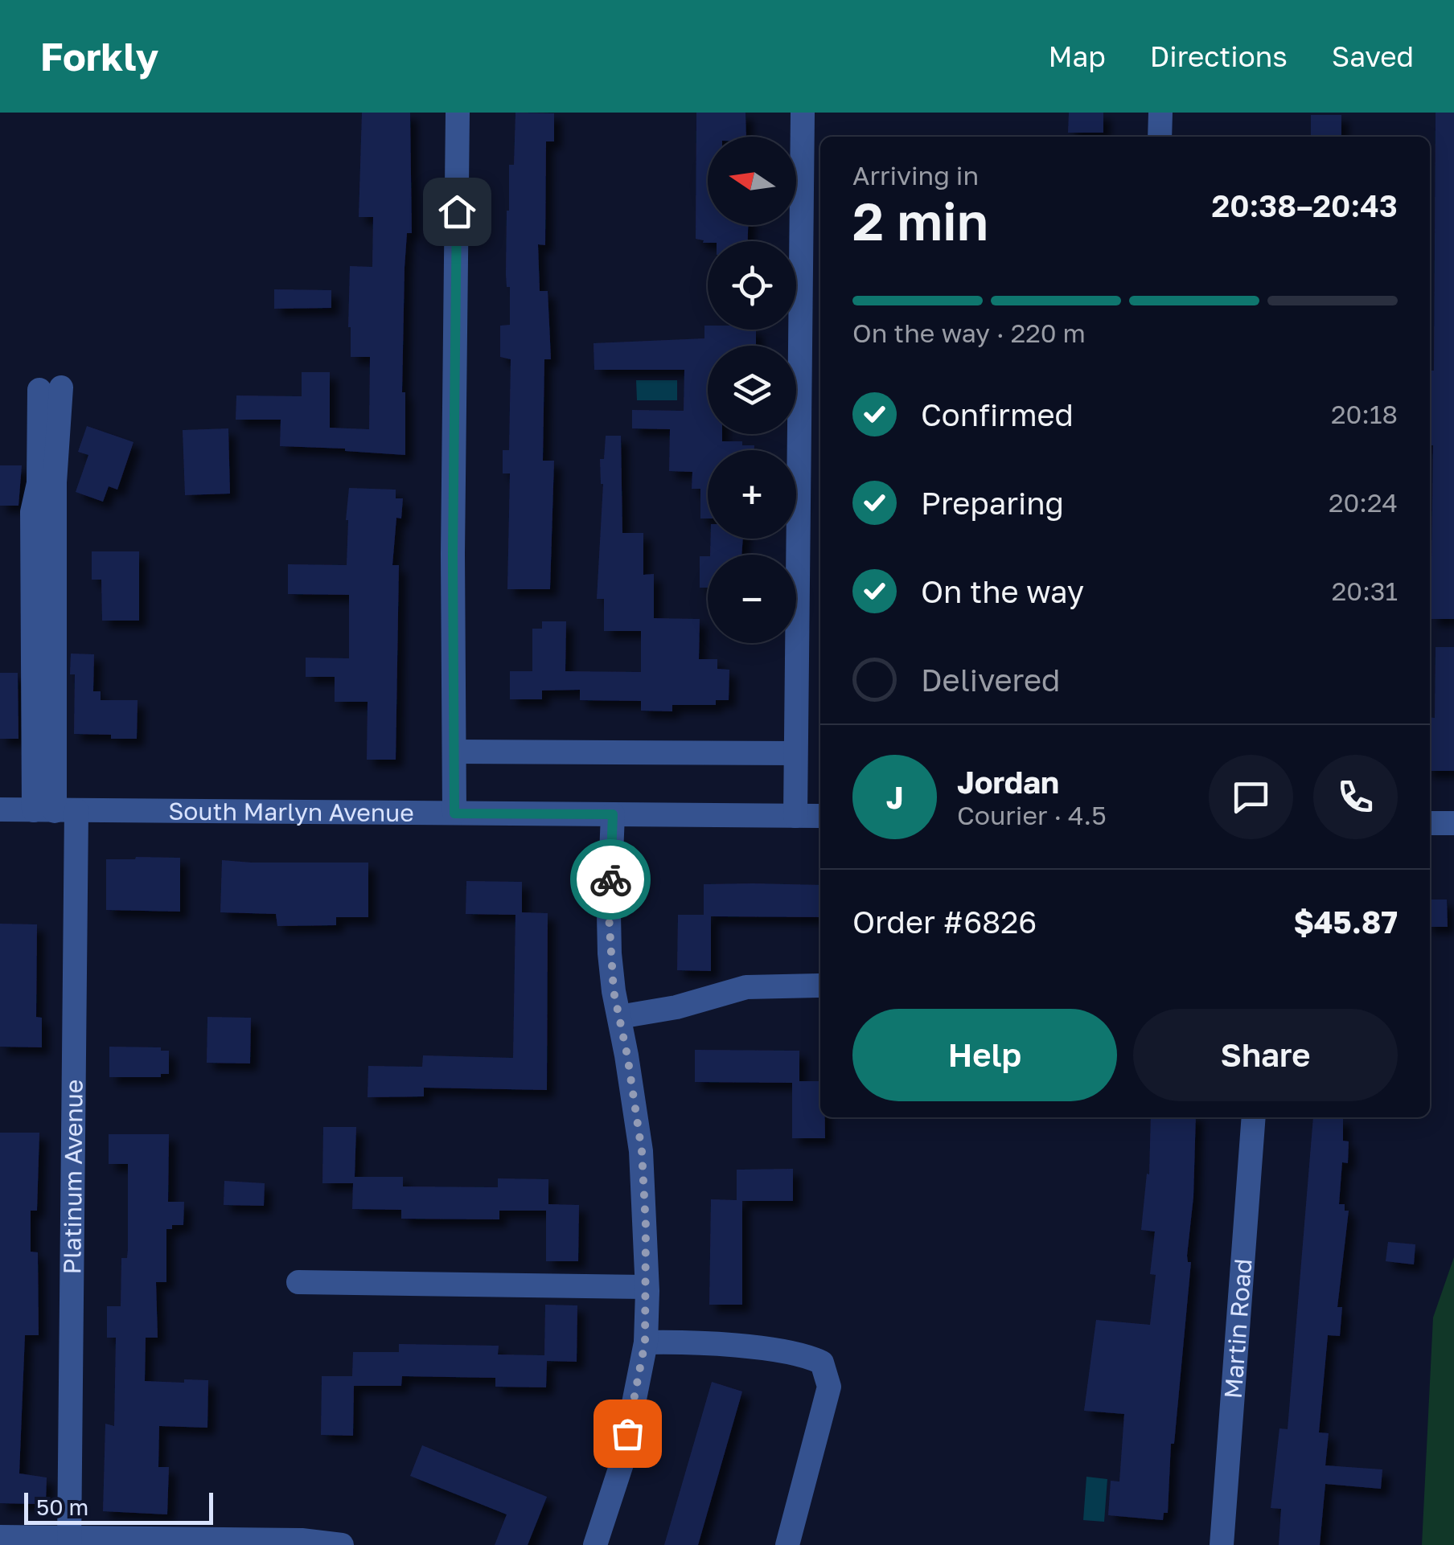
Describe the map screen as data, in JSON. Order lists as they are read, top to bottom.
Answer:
{
  "streets": {
    "street": ["South Marlyn Avenue", "Platinum Avenue", "Martin Road"]
  },
  "crossings": [
    ["South Marlyn Avenue", "Platinum Avenue"]
  ],
  "scale_bar": "50 m",
  "north": "left",
  "page": {
    "header": "Forkly",
    "nav": ["Map", "Directions", "Saved"],
    "map_buttons": ["+", "−"],
    "heading": ["2 min", "Arriving in", "20:38–20:43"],
    "panel": [
      "Jordan",
      "Courier · 4.5",
      "Order #6826",
      "$45.87"
    ],
    "bar": "On the way · 220 m",
    "list": [
      ["Confirmed", "20:18"],
      ["Preparing", "20:24"],
      ["On the way", "20:31"],
      "Delivered"
    ],
    "round": "J",
    "buttons": ["Help", "Share"],
    "scale": "50 m"
  }
}
